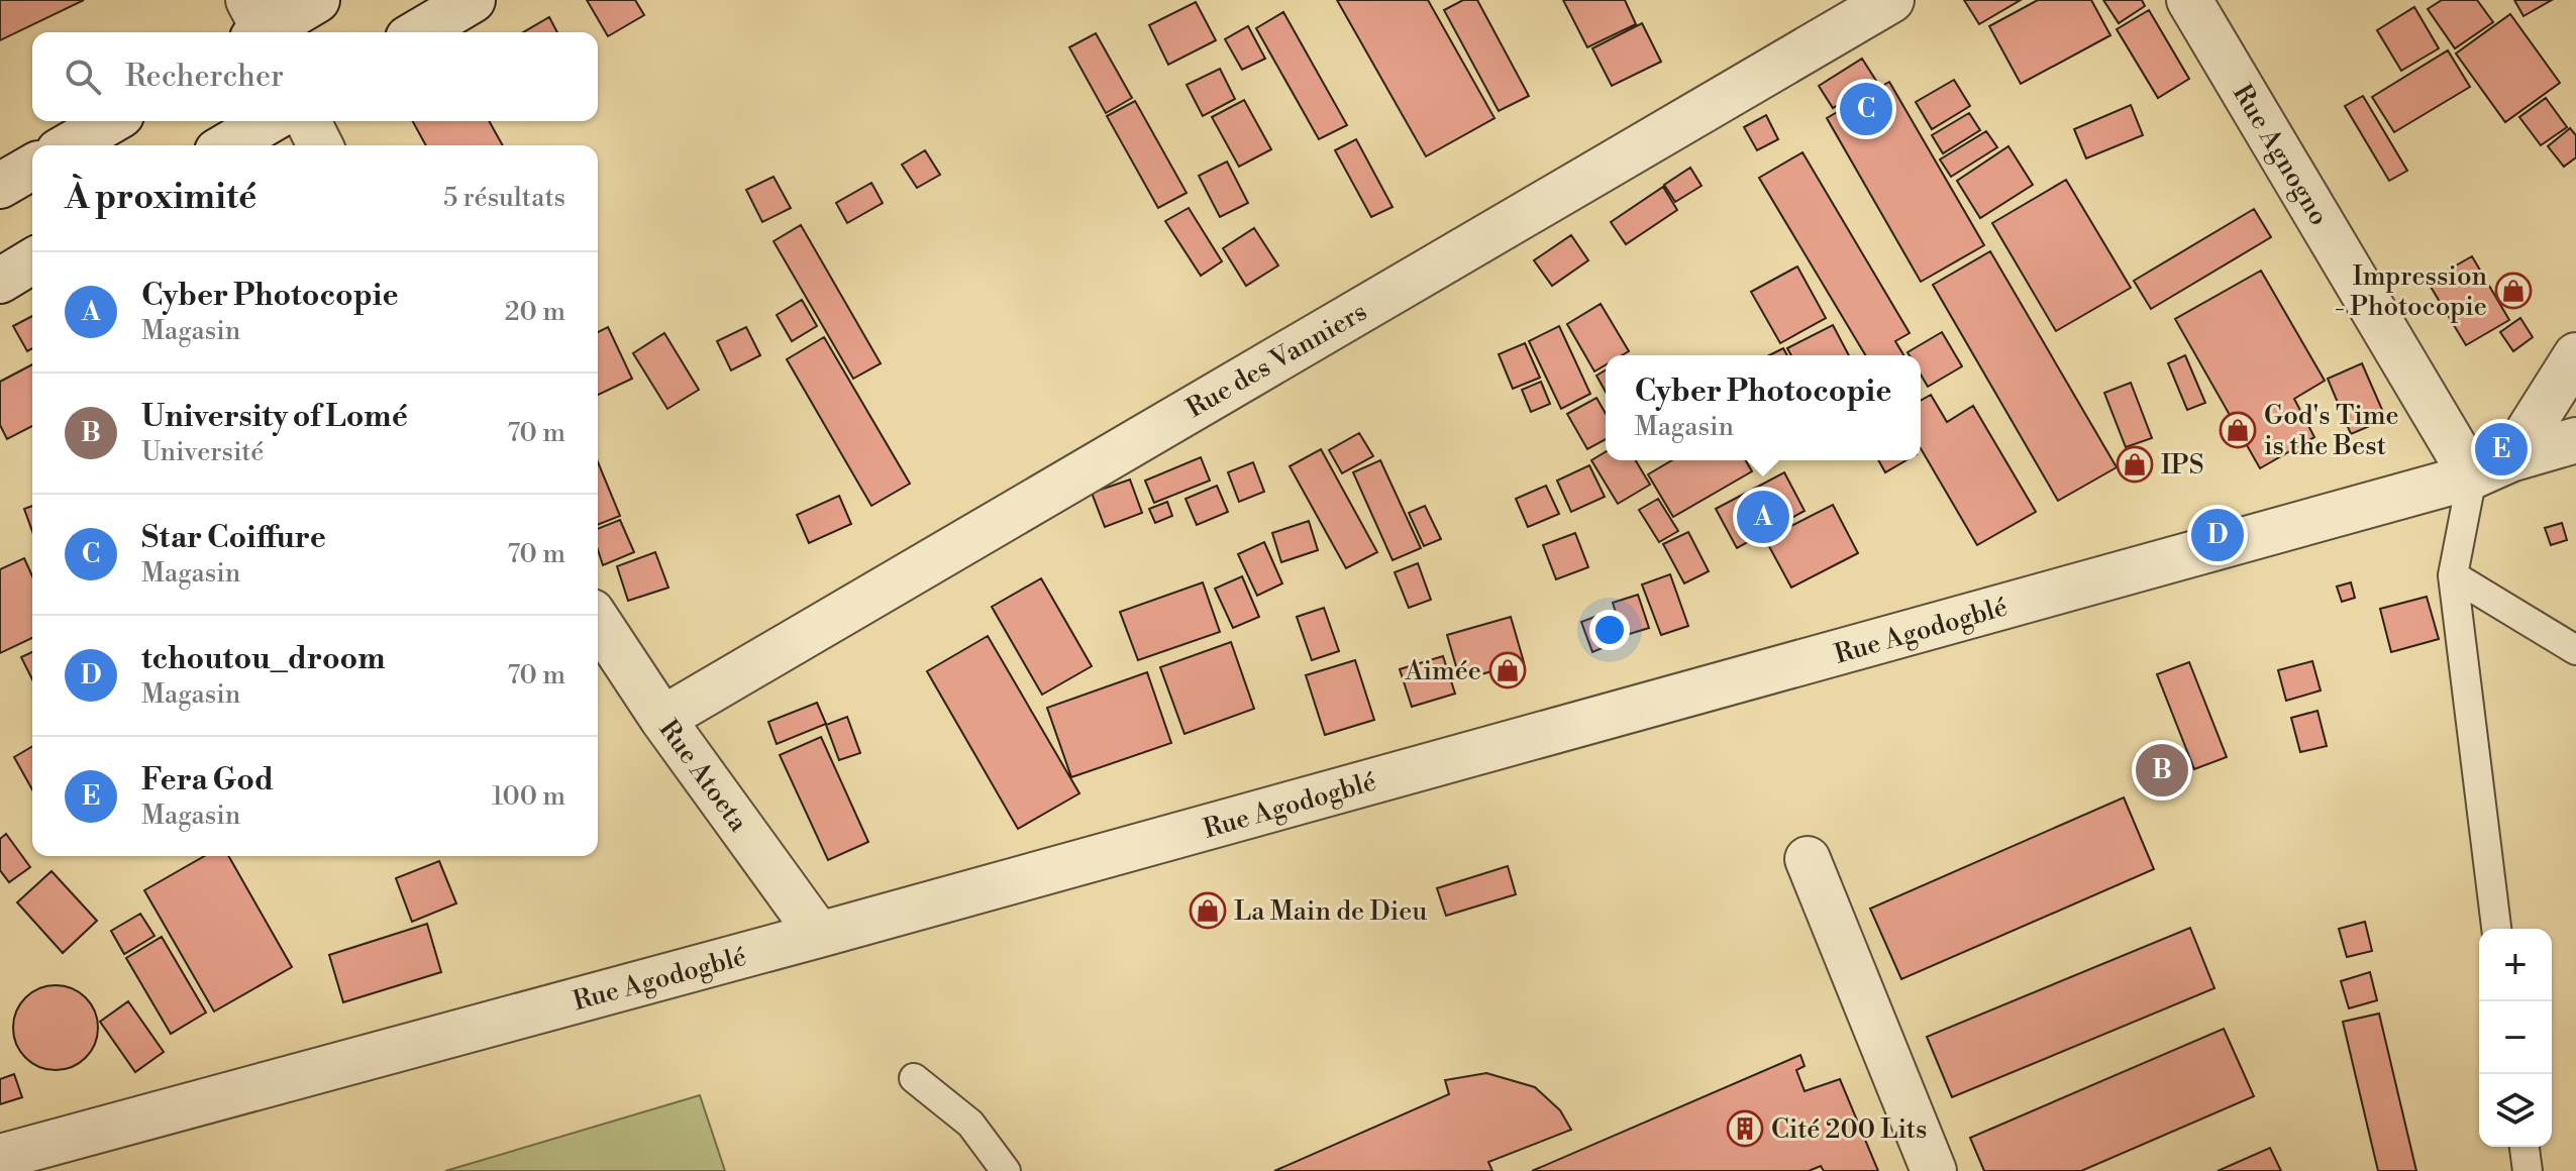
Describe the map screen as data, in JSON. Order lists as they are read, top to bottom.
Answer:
{
  "streets": {
    "street": [
      "Rue Agnogno",
      "Rue des Vanniers",
      "Rue Agodogblé",
      "Rue Atoeta"
    ]
  },
  "crossings": [
    ["Rue Agnogno", "Rue Agodogblé"],
    ["Rue des Vanniers", "Rue Atoeta"],
    ["Rue Agodogblé", "Rue Atoeta"]
  ],
  "places": {
    "shop": [
      "Impression - Photocopie",
      "God's Time is the Best",
      "IPS",
      "Aimée",
      "La Main de Dieu"
    ],
    "building": ["Cité 200 Lits"]
  },
  "page": {
    "search": "Rechercher",
    "pins": [
      "C",
      "E",
      "A",
      "D",
      "B"
    ],
    "heading": ["À proximité", "5 résultats"],
    "list": [
      {
        "mark": "A",
        "name": "Cyber Photocopie",
        "note": "Magasin",
        "value": "20 m"
      },
      {
        "mark": "B",
        "name": "University of Lomé",
        "note": "Université",
        "value": "70 m"
      },
      {
        "mark": "C",
        "name": "Star Coiffure",
        "note": "Magasin",
        "value": "70 m"
      },
      {
        "mark": "D",
        "name": "tchoutou_droom",
        "note": "Magasin",
        "value": "70 m"
      },
      {
        "mark": "E",
        "name": "Fera God",
        "note": "Magasin",
        "value": "100 m"
      }
    ],
    "popup": ["Cyber Photocopie", "Magasin"],
    "map_buttons": ["+", "−"]
  }
}
